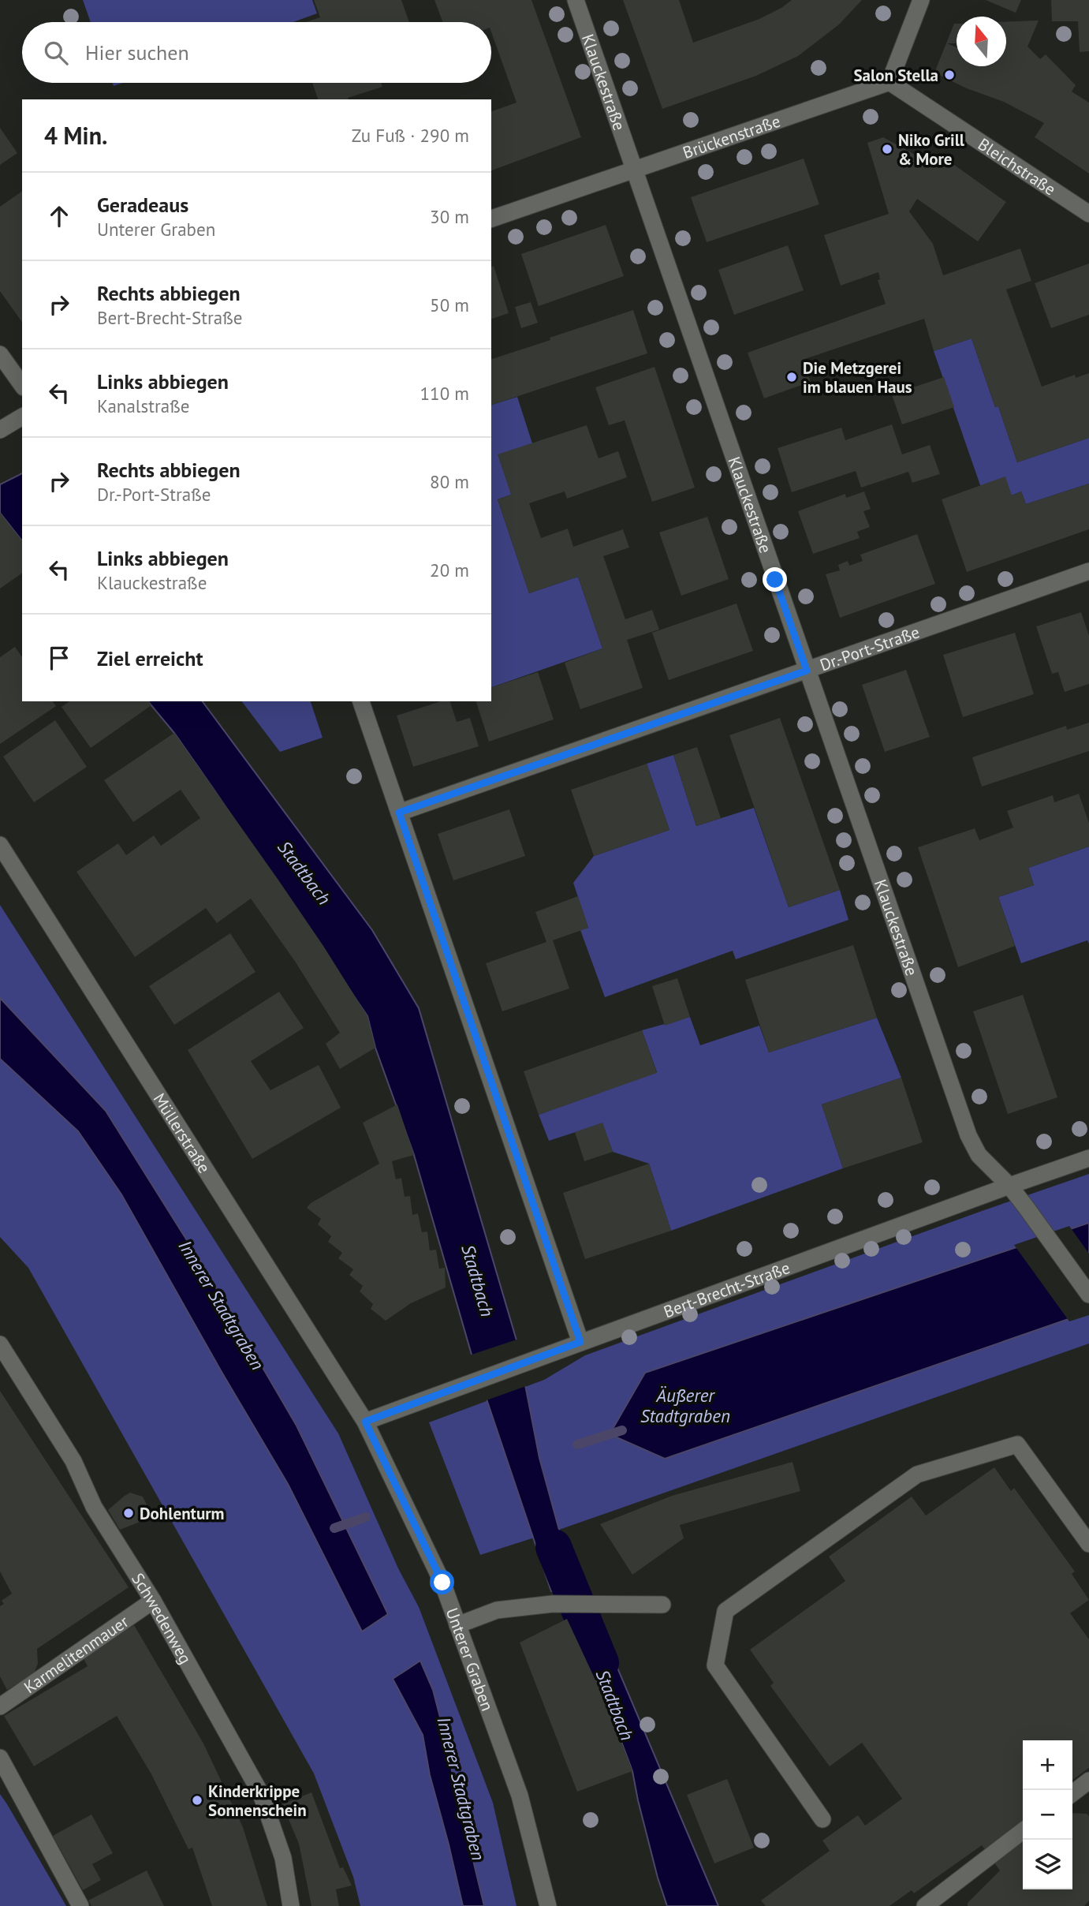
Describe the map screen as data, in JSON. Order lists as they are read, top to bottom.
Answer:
{
  "streets": {
    "street": [
      "Klauckestraße",
      "Brückenstraße",
      "Bleichstraße",
      "Dr.-Port-Straße",
      "Müllerstraße",
      "Bert-Brecht-Straße",
      "Schwedenweg",
      "Karmelitenmauer",
      "Unterer Graben"
    ]
  },
  "crossings": [
    ["Klauckestraße", "Brückenstraße"],
    ["Klauckestraße", "Dr.-Port-Straße"],
    ["Klauckestraße", "Bert-Brecht-Straße"],
    ["Brückenstraße", "Bleichstraße"],
    ["Müllerstraße", "Bert-Brecht-Straße"],
    ["Müllerstraße", "Unterer Graben"],
    ["Bert-Brecht-Straße", "Unterer Graben"],
    ["Schwedenweg", "Karmelitenmauer"]
  ],
  "water": ["Stadtbach", "Innerer Stadtgraben", "Äußerer Stadtgraben"],
  "places": [
    "Salon Stella",
    "Niko Grill & More",
    "Die Metzgerei im blauen Haus",
    "Dohlenturm",
    "Kinderkrippe Sonnenschein"
  ],
  "north": "top",
  "page": {
    "search": "Hier suchen",
    "heading": ["4 Min.", "Zu Fuß · 290 m"],
    "list": [
      ["Geradeaus", "Unterer Graben", "30 m"],
      ["Rechts abbiegen", "Bert-Brecht-Straße", "50 m"],
      ["Links abbiegen", "Kanalstraße", "110 m"],
      ["Rechts abbiegen", "Dr.-Port-Straße", "80 m"],
      ["Links abbiegen", "Klauckestraße", "20 m"],
      "Ziel erreicht"
    ],
    "map_buttons": ["+", "−"]
  }
}
